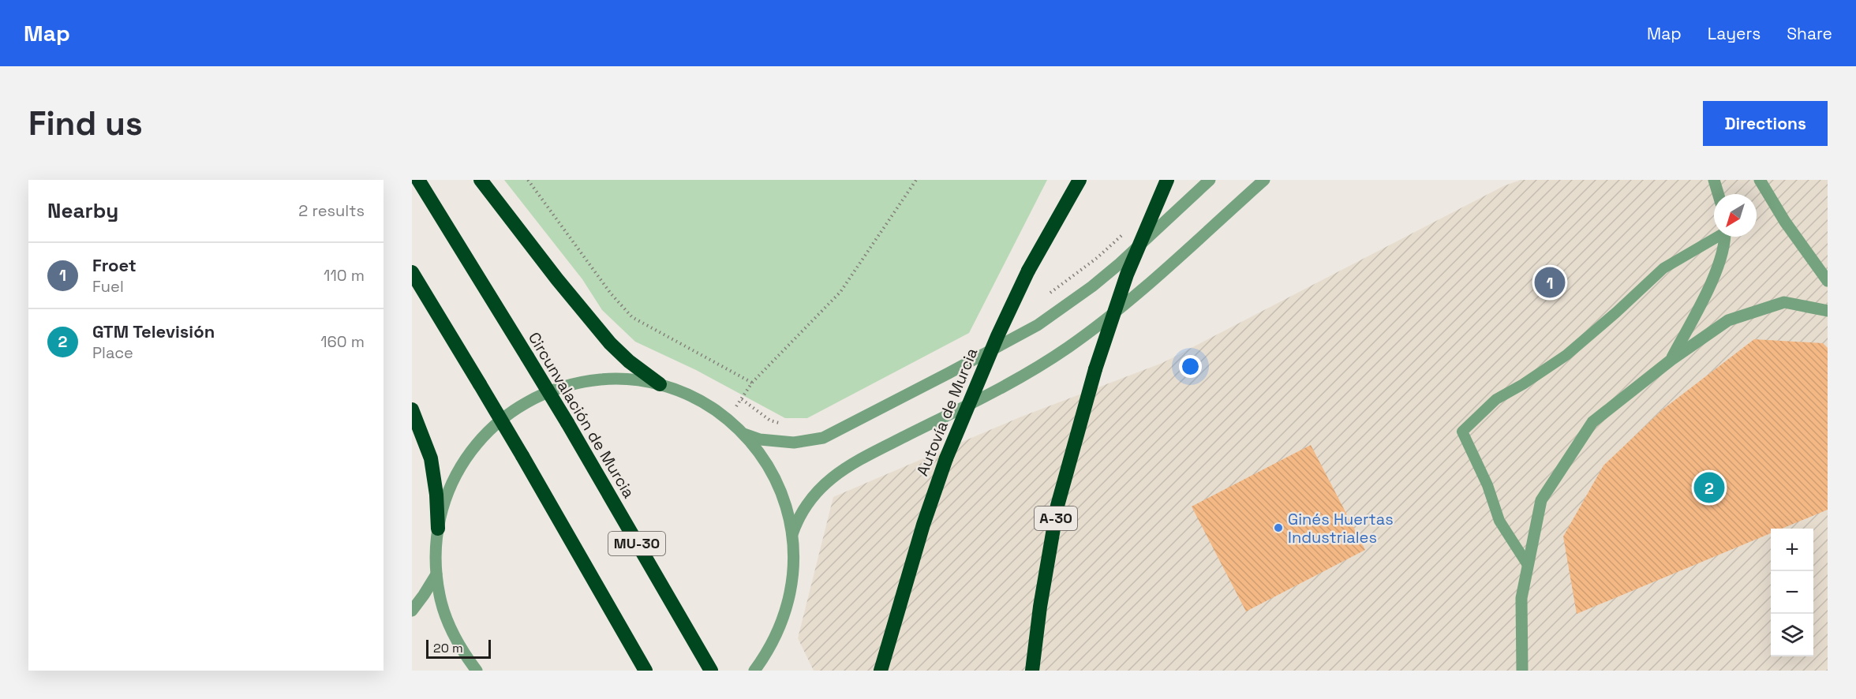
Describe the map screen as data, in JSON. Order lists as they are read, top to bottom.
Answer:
{
  "streets": {
    "highway": [
      "Autovía de Murcia",
      "Circunvalación de Murcia",
      "A-30",
      "MU-30"
    ]
  },
  "places": ["Ginés Huertas Industriales"],
  "scale_bar": "20 m",
  "north": "bottom left",
  "page": {
    "header": "Map",
    "nav": ["Map", "Layers", "Share"],
    "buttons": "Directions",
    "title": "Find us",
    "heading": ["Nearby", "2 results"],
    "list": [
      {
        "mark": "1",
        "name": "Froet",
        "note": "Fuel",
        "value": "110 m"
      },
      {
        "mark": "2",
        "name": "GTM Televisión",
        "note": "Place",
        "value": "160 m"
      }
    ],
    "pins": ["1", "2"],
    "map_buttons": ["+", "−"],
    "scale": "20 m"
  }
}
